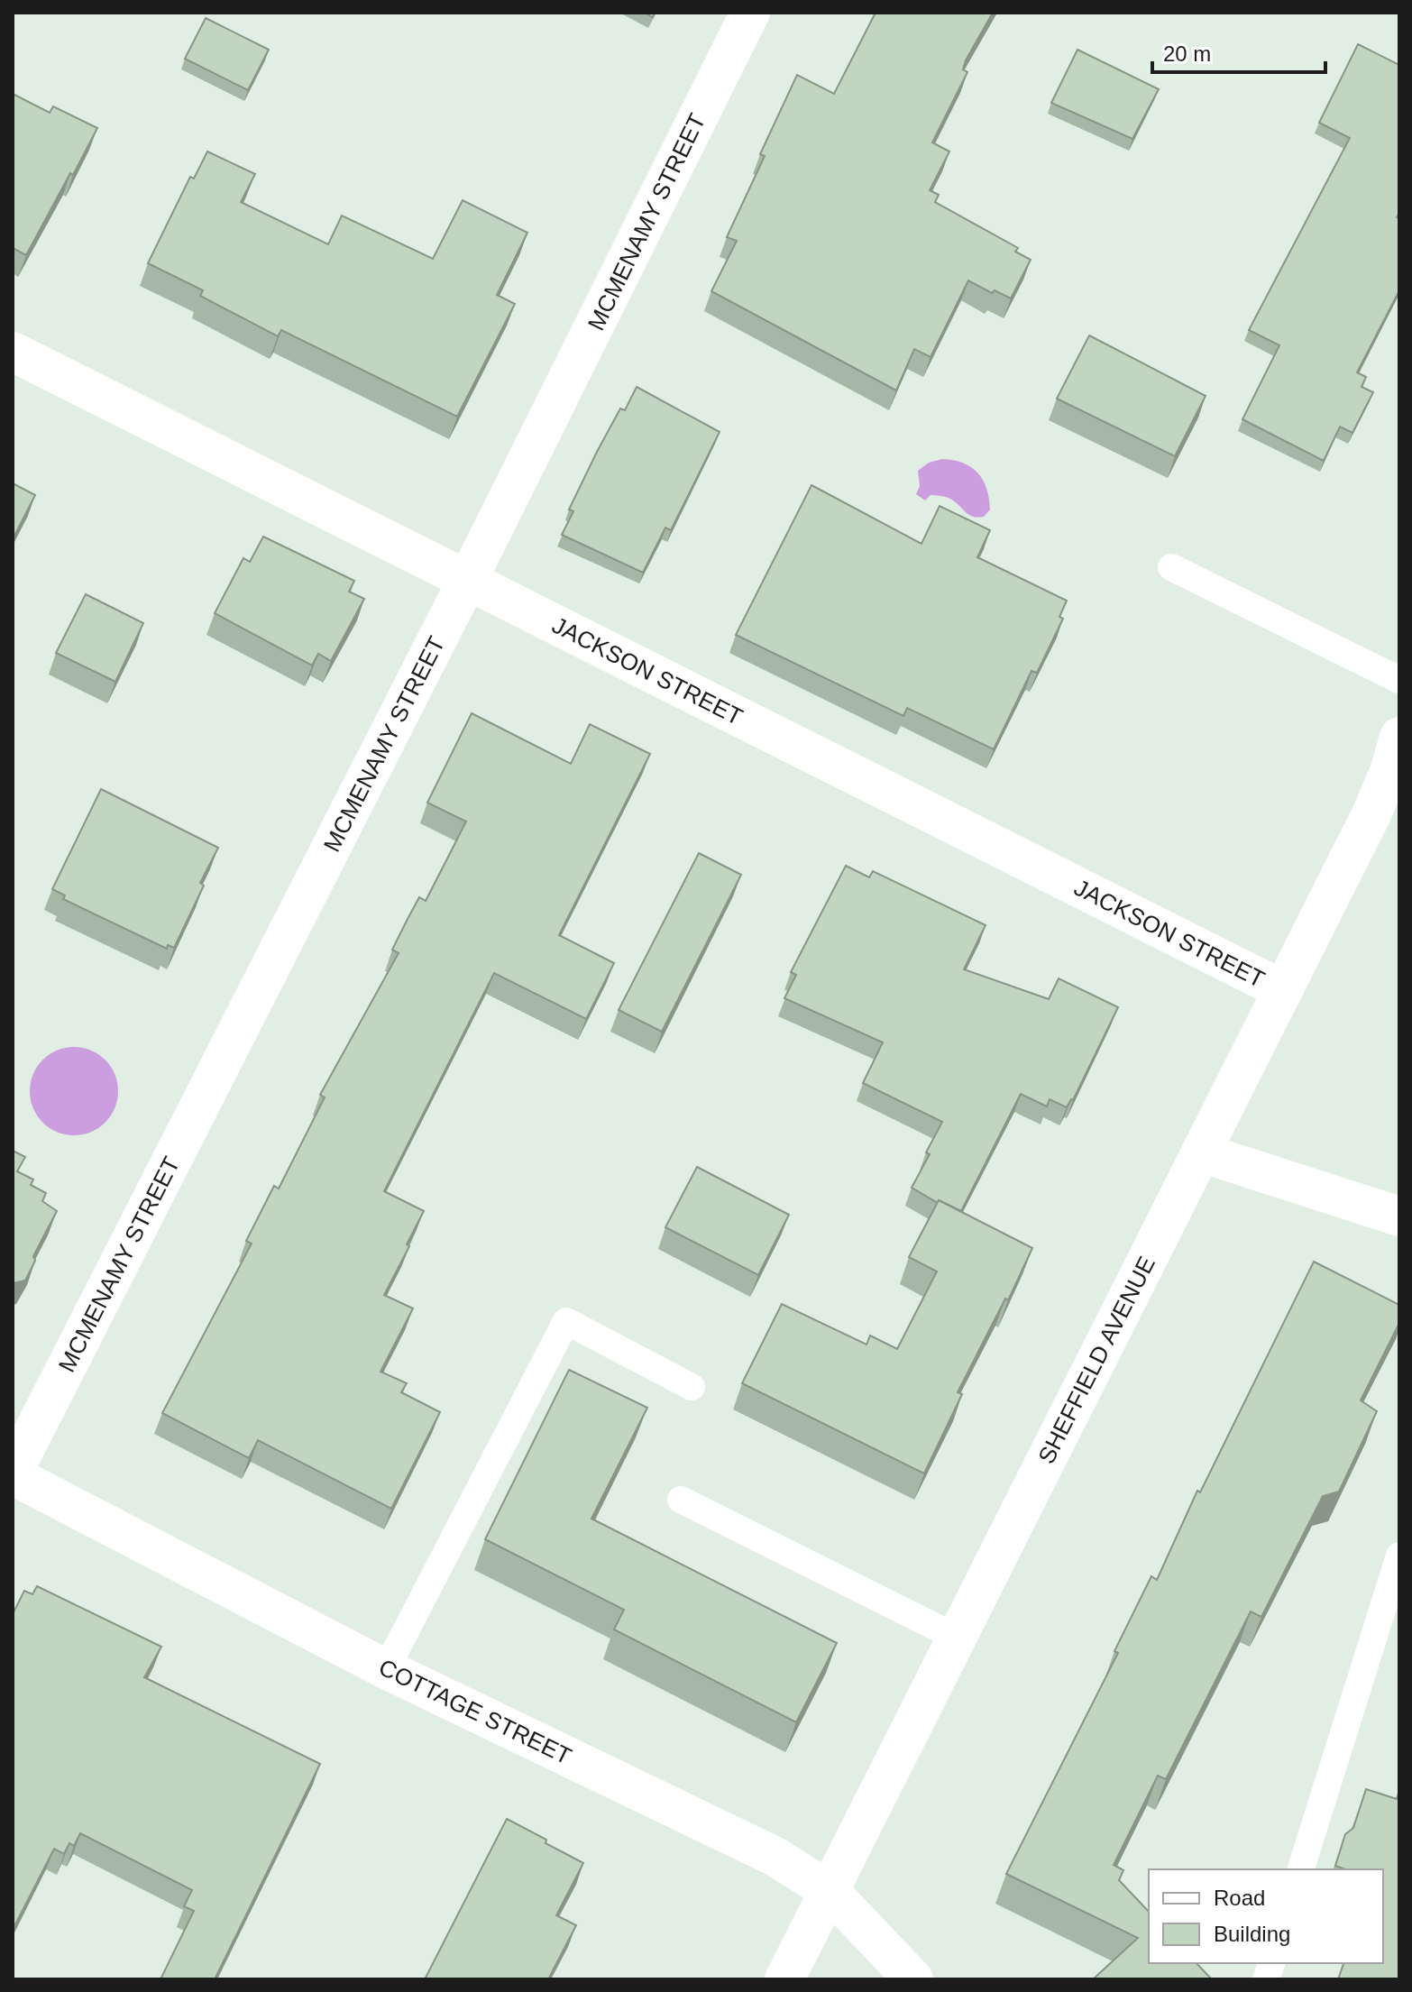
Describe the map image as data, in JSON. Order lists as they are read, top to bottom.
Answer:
{
  "streets": {
    "street": [
      "MCMENAMY STREET",
      "JACKSON STREET",
      "SHEFFIELD AVENUE",
      "COTTAGE STREET"
    ]
  },
  "crossings": [
    ["MCMENAMY STREET", "JACKSON STREET"],
    ["MCMENAMY STREET", "COTTAGE STREET"],
    ["JACKSON STREET", "SHEFFIELD AVENUE"],
    ["SHEFFIELD AVENUE", "COTTAGE STREET"]
  ],
  "legend": ["Road", "Building"],
  "scale_bar": "20 m"
}
